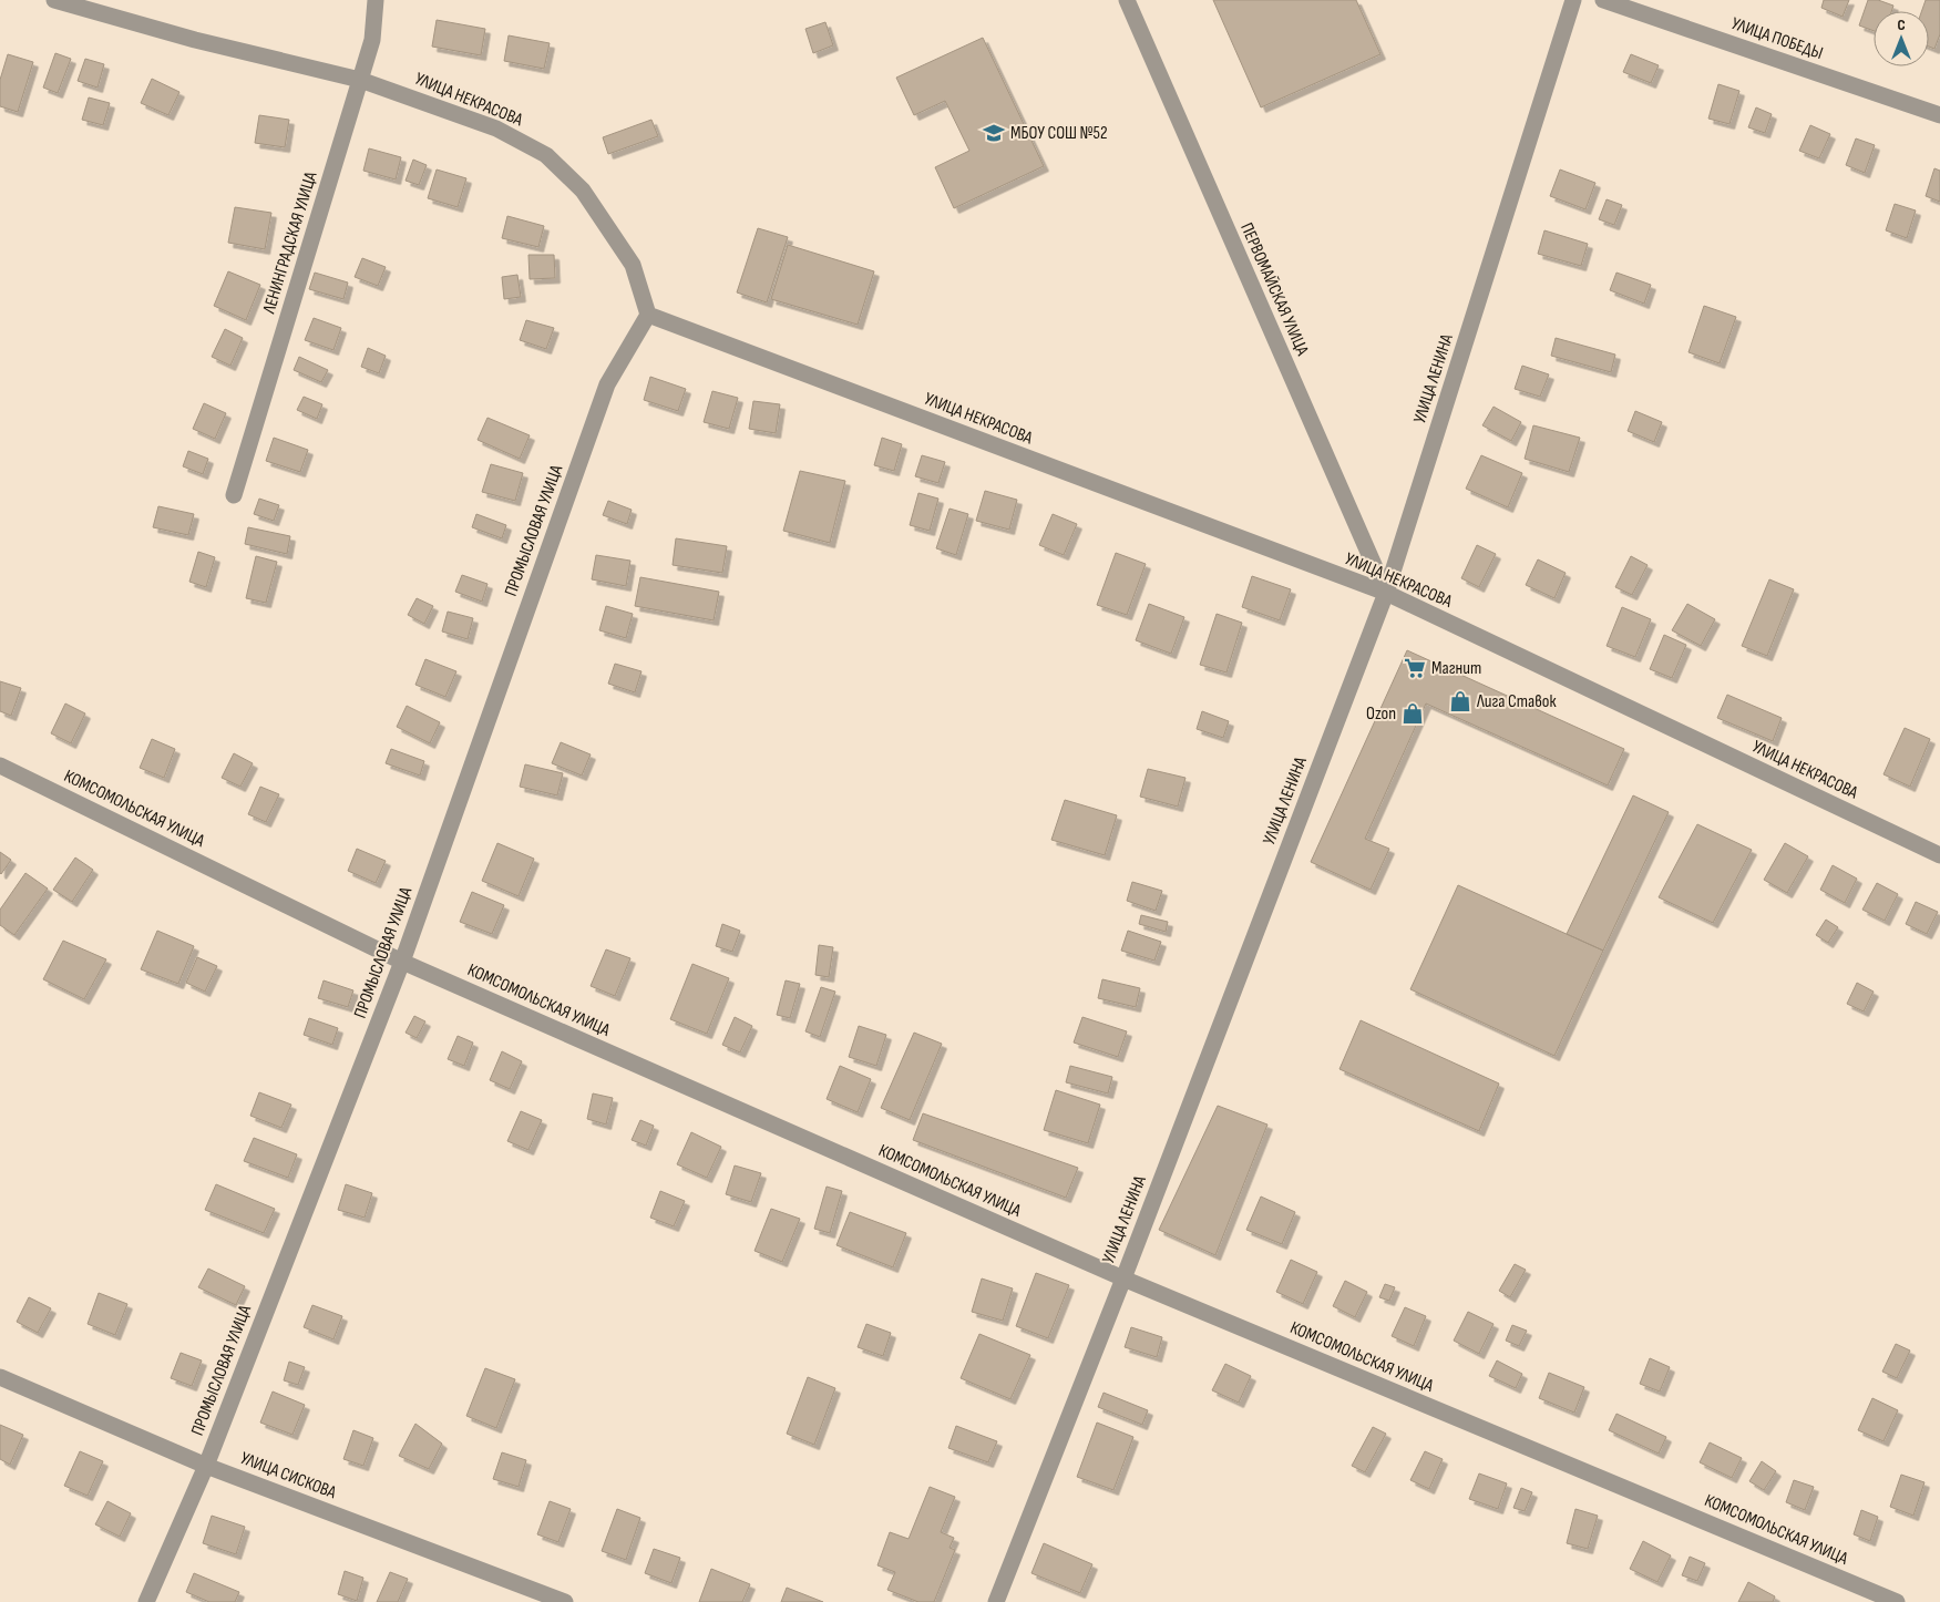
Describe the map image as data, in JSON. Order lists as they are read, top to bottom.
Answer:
{
  "streets": {
    "street": [
      "УЛИЦА ПОБЕДЫ",
      "УЛИЦА НЕКРАСОВА",
      "ЛЕНИНГРАДСКАЯ УЛИЦА",
      "ПЕРВОМАЙСКАЯ УЛИЦА",
      "УЛИЦА ЛЕНИНА",
      "ПРОМЫСЛОВАЯ УЛИЦА",
      "КОМСОМОЛЬСКАЯ УЛИЦА",
      "УЛИЦА СИСКОВА"
    ]
  },
  "crossings": [
    ["УЛИЦА НЕКРАСОВА", "ЛЕНИНГРАДСКАЯ УЛИЦА"],
    ["УЛИЦА НЕКРАСОВА", "ПЕРВОМАЙСКАЯ УЛИЦА"],
    ["УЛИЦА НЕКРАСОВА", "УЛИЦА ЛЕНИНА"],
    ["УЛИЦА НЕКРАСОВА", "ПРОМЫСЛОВАЯ УЛИЦА"],
    ["ПЕРВОМАЙСКАЯ УЛИЦА", "УЛИЦА ЛЕНИНА"],
    ["УЛИЦА ЛЕНИНА", "КОМСОМОЛЬСКАЯ УЛИЦА"],
    ["ПРОМЫСЛОВАЯ УЛИЦА", "КОМСОМОЛЬСКАЯ УЛИЦА"],
    ["ПРОМЫСЛОВАЯ УЛИЦА", "УЛИЦА СИСКОВА"]
  ],
  "places": {
    "school or university": ["МБОУ СОШ №52"],
    "supermarket": ["Магнит"],
    "shop": ["Лига Ставок", "Ozon"]
  },
  "north": "top"
}
